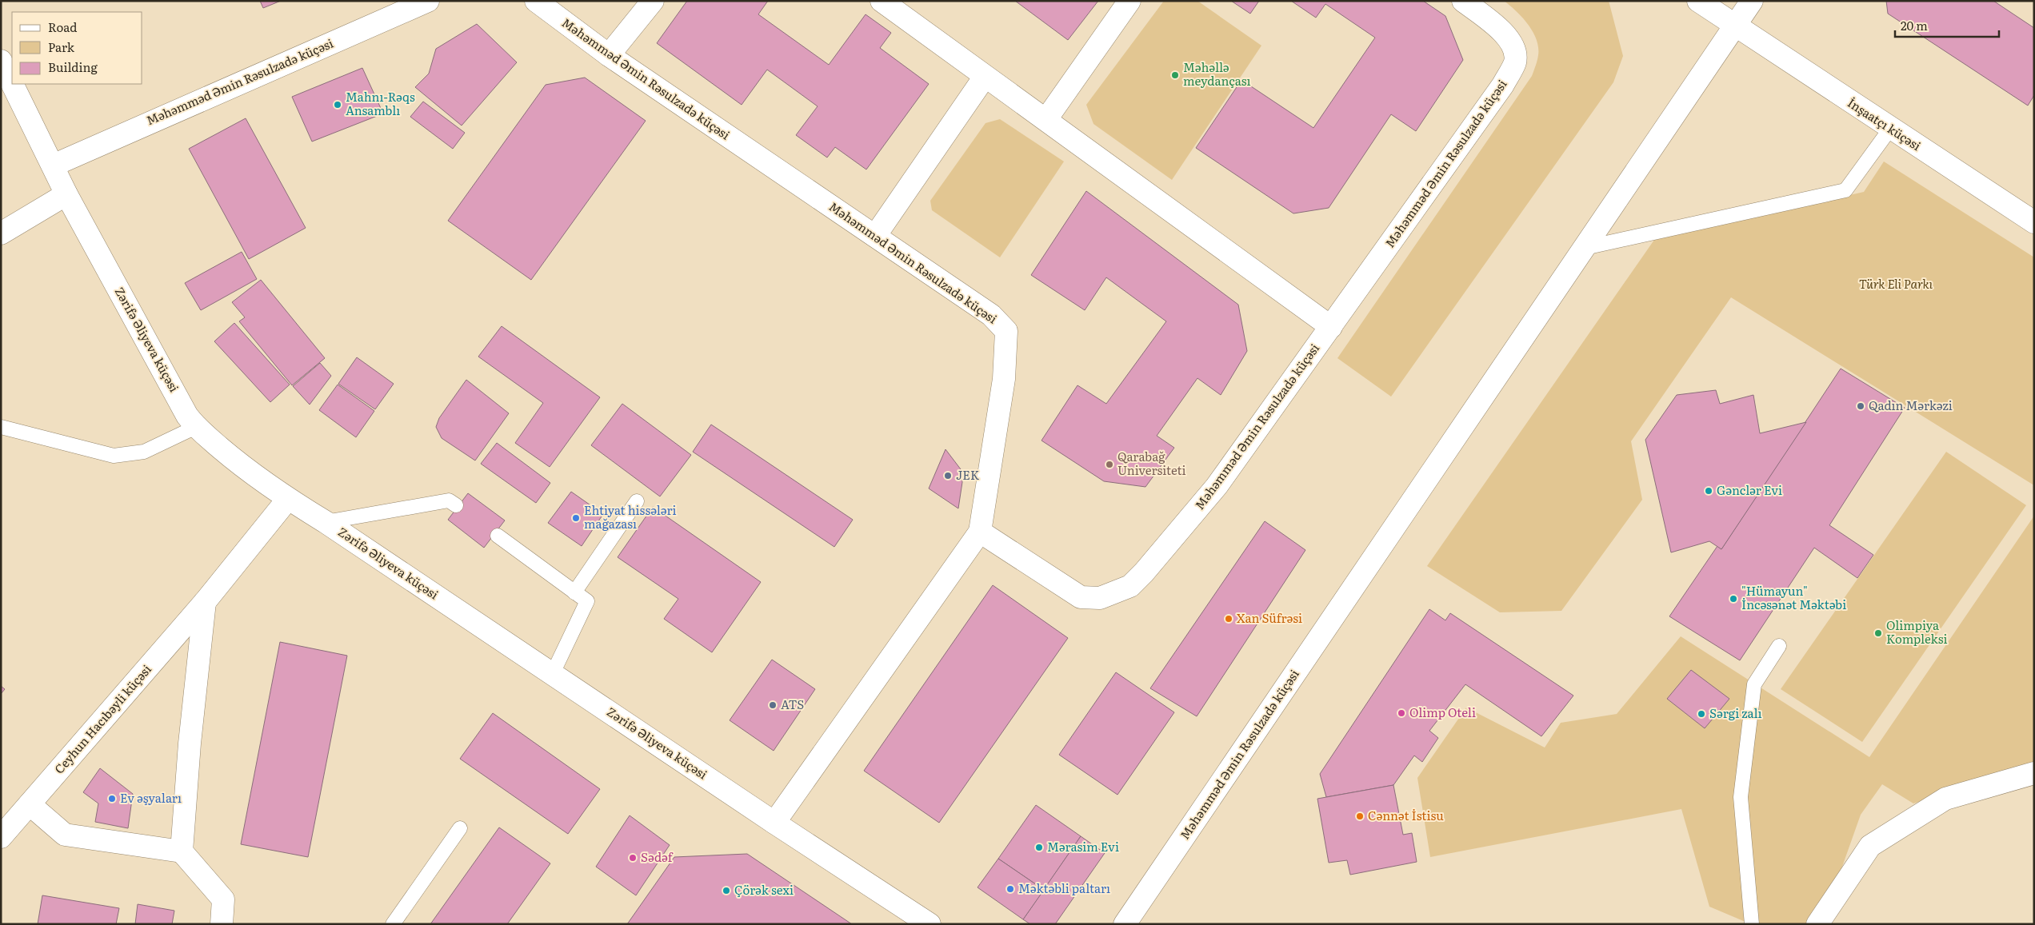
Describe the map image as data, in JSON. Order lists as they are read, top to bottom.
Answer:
{
  "streets": {
    "street": [
      "Məhəmməd Əmin Rəsulzadə küçəsi",
      "İnşaatçı küçəsi",
      "Zərifə Əliyeva küçəsi",
      "Ceyhun Hacıbəyli küçəsi"
    ]
  },
  "crossings": [
    ["Məhəmməd Əmin Rəsulzadə küçəsi", "İnşaatçı küçəsi"],
    ["Məhəmməd Əmin Rəsulzadə küçəsi", "Zərifə Əliyeva küçəsi"],
    ["Zərifə Əliyeva küçəsi", "Ceyhun Hacıbəyli küçəsi"]
  ],
  "parks": ["Türk Eli Parkı"],
  "places": [
    "Məhəllə meydançası",
    "Mahnı-Rəqs Ansamblı",
    "Qadın Mərkəzi",
    "Qarabağ Universiteti",
    "JEK",
    "Gənclər Evi",
    "Ehtiyat hissələri mağazası",
    "\"Hümayun\" İncəsənət Məktəbi",
    "Xan Süfrəsi",
    "Olimpiya Kompleksi",
    "ATS",
    "Olimp Oteli",
    "Sərgi zalı",
    "Ev əşyaları",
    "Cənnət İstisu",
    "Mərasim Evi",
    "Sədəf",
    "Məktəbli paltarı",
    "Çörək sexi"
  ],
  "legend": ["Road", "Park", "Building"],
  "scale_bar": "20 m"
}
